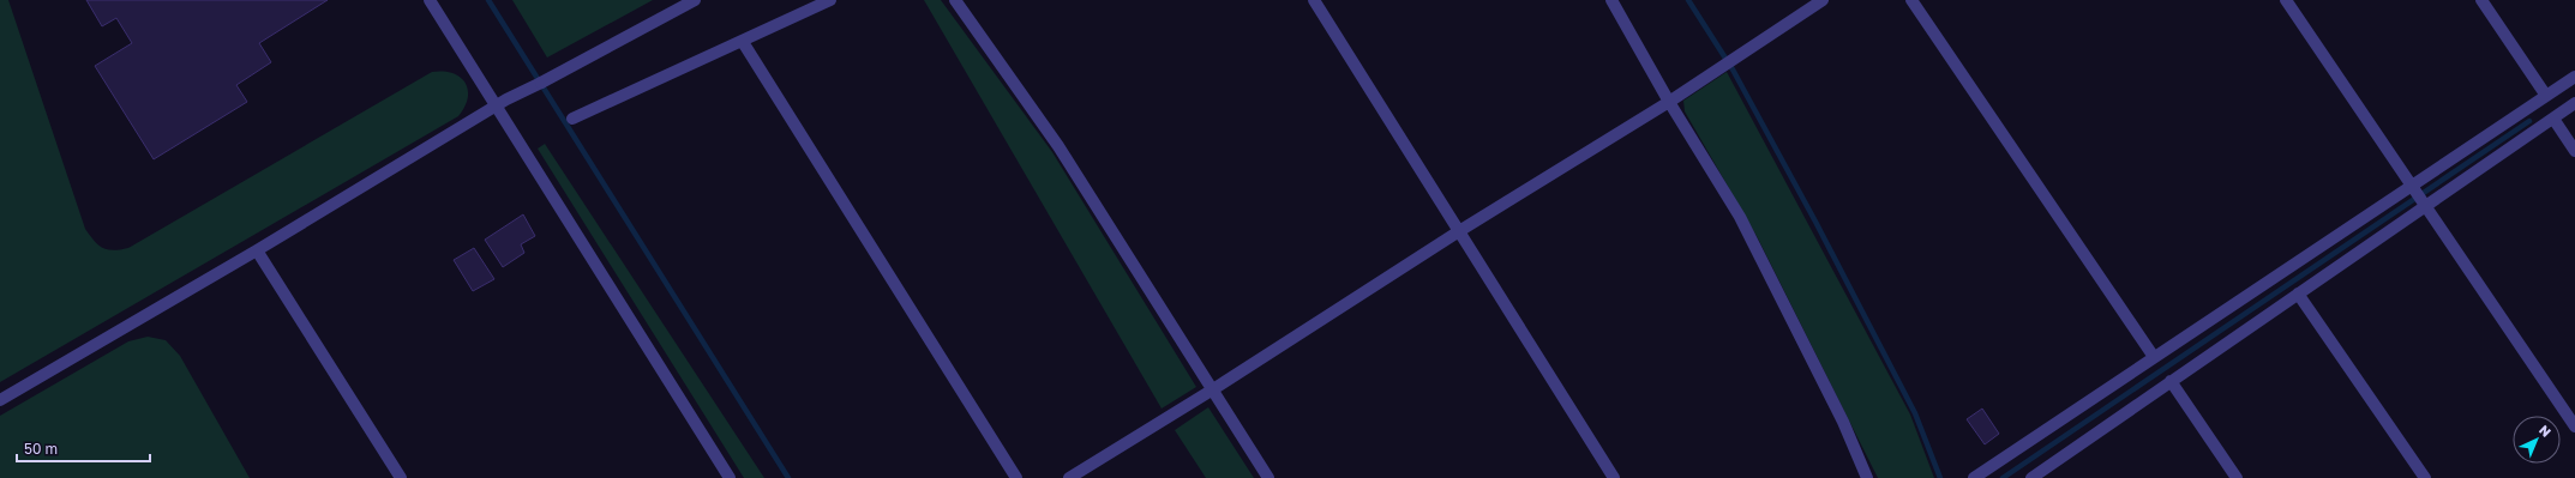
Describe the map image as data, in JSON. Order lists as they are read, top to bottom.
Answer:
{
  "scale_bar": "50 m",
  "north": "top right"
}
